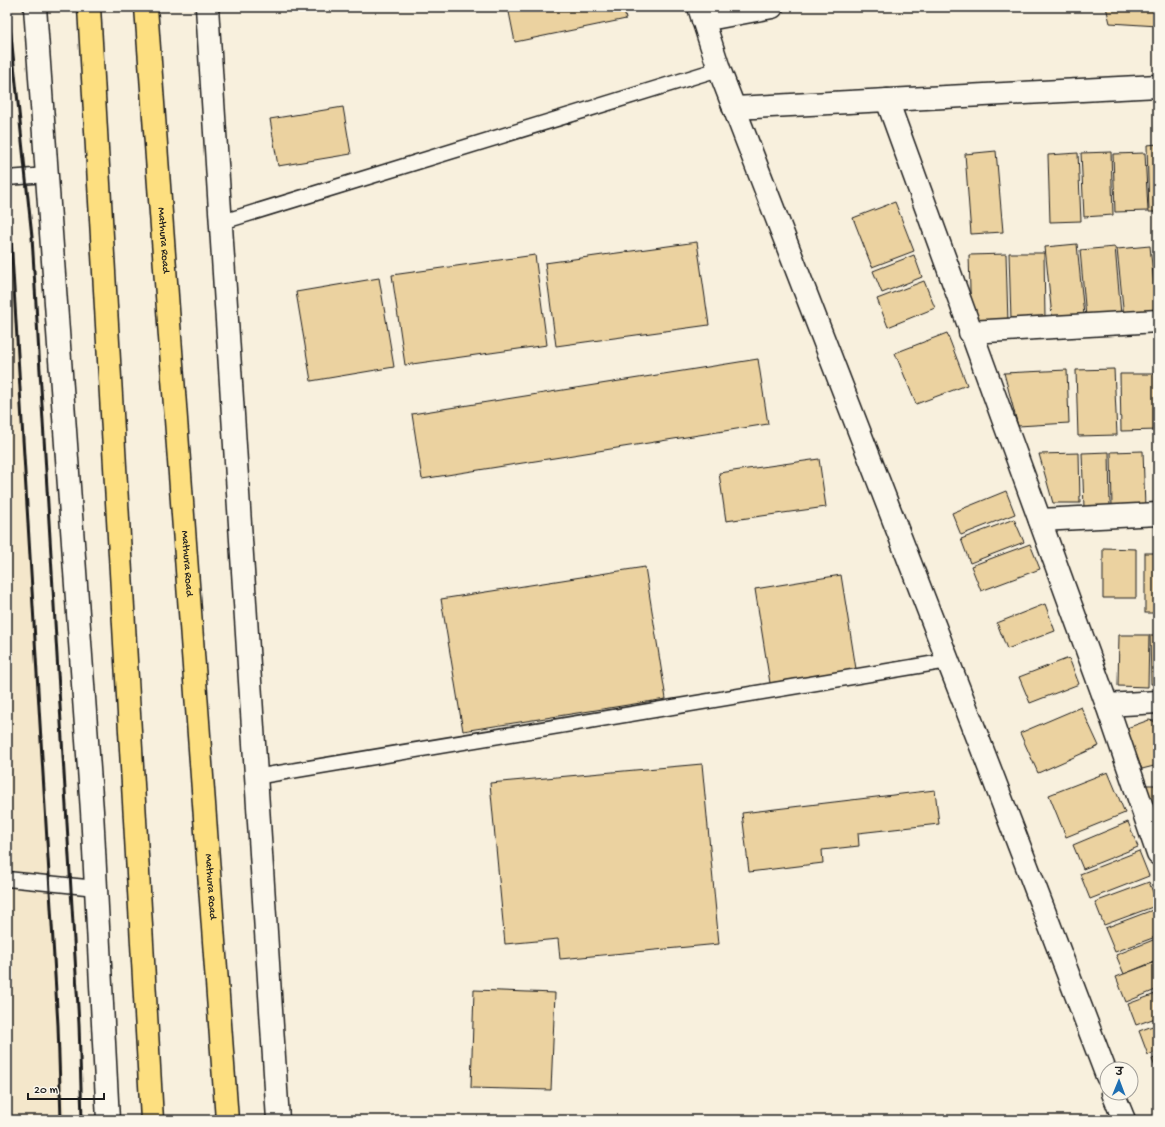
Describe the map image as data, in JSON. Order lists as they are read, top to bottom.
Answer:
{
  "streets": {
    "highway": ["Mathura Road"]
  },
  "scale_bar": "20 m",
  "north": "top"
}
